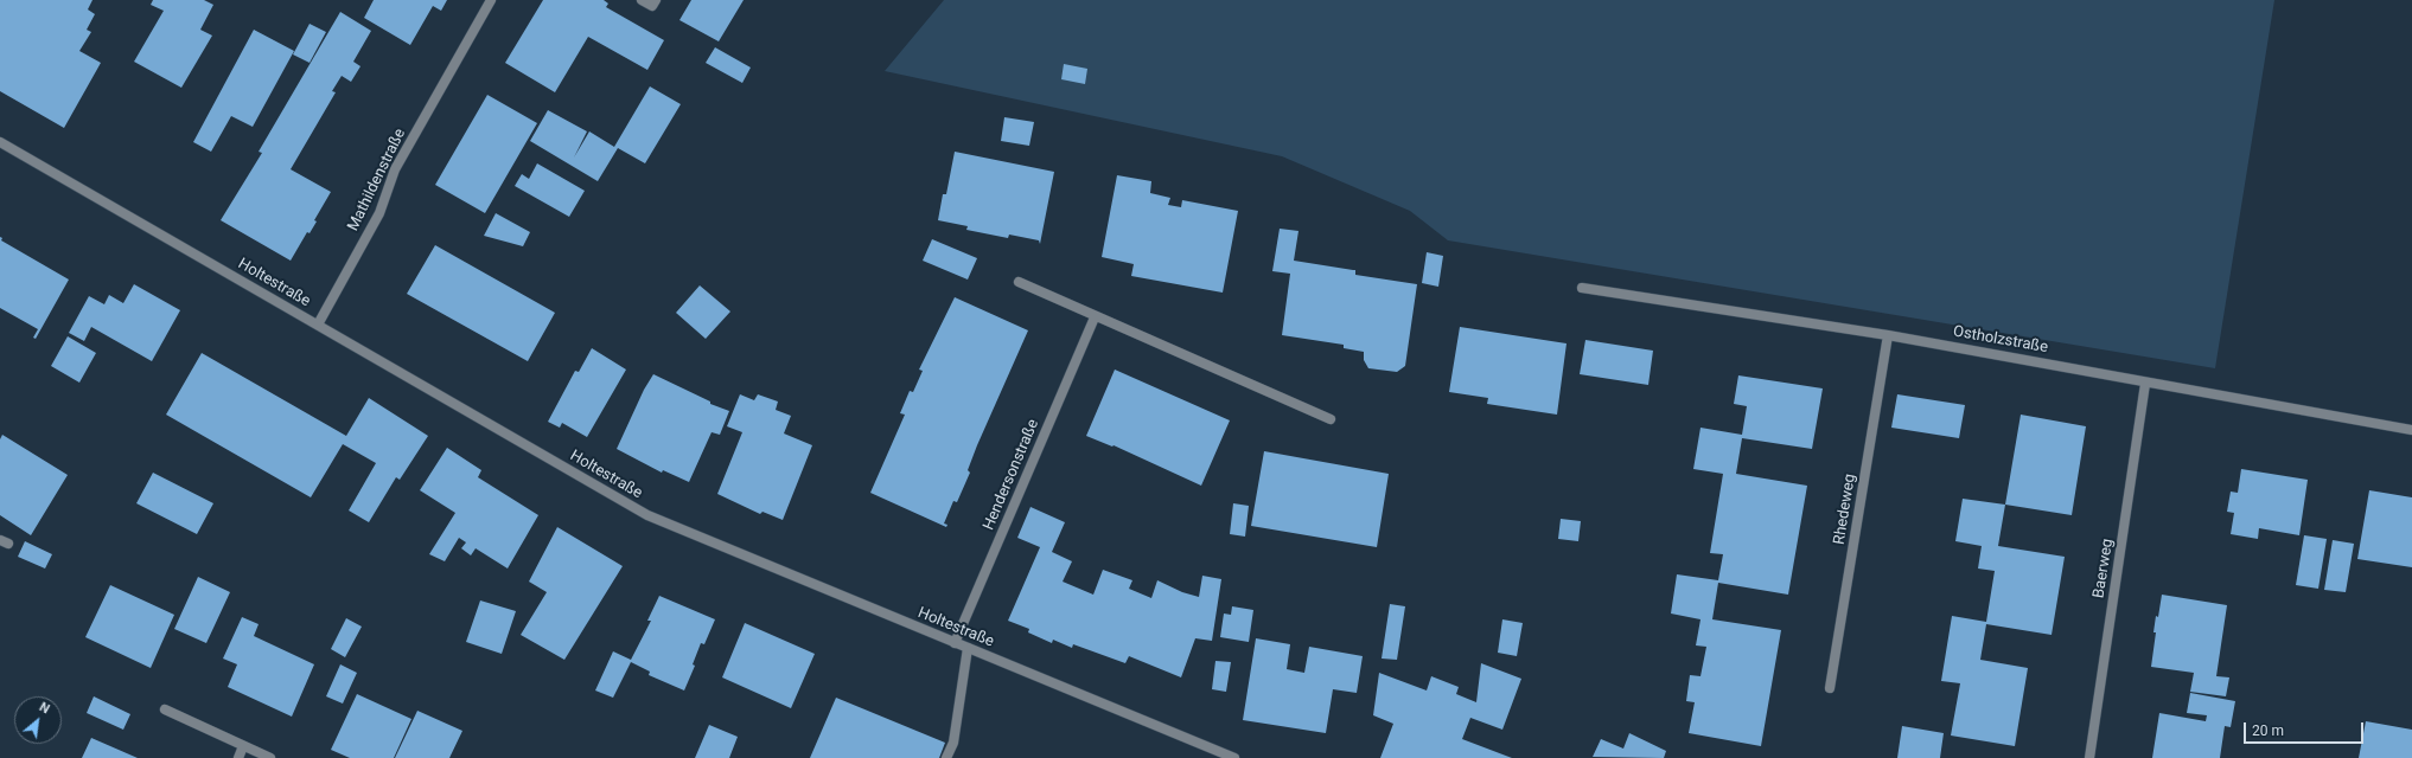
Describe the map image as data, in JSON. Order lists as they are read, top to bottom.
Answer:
{
  "streets": {
    "street": [
      "Mathildenstraße",
      "Holtestraße",
      "Ostholzstraße",
      "Hendersonstraße",
      "Rhedeweg",
      "Baerweg"
    ]
  },
  "crossings": [
    ["Mathildenstraße", "Holtestraße"],
    ["Holtestraße", "Hendersonstraße"],
    ["Ostholzstraße", "Rhedeweg"],
    ["Ostholzstraße", "Baerweg"]
  ],
  "scale_bar": "20 m",
  "north": "top right"
}
